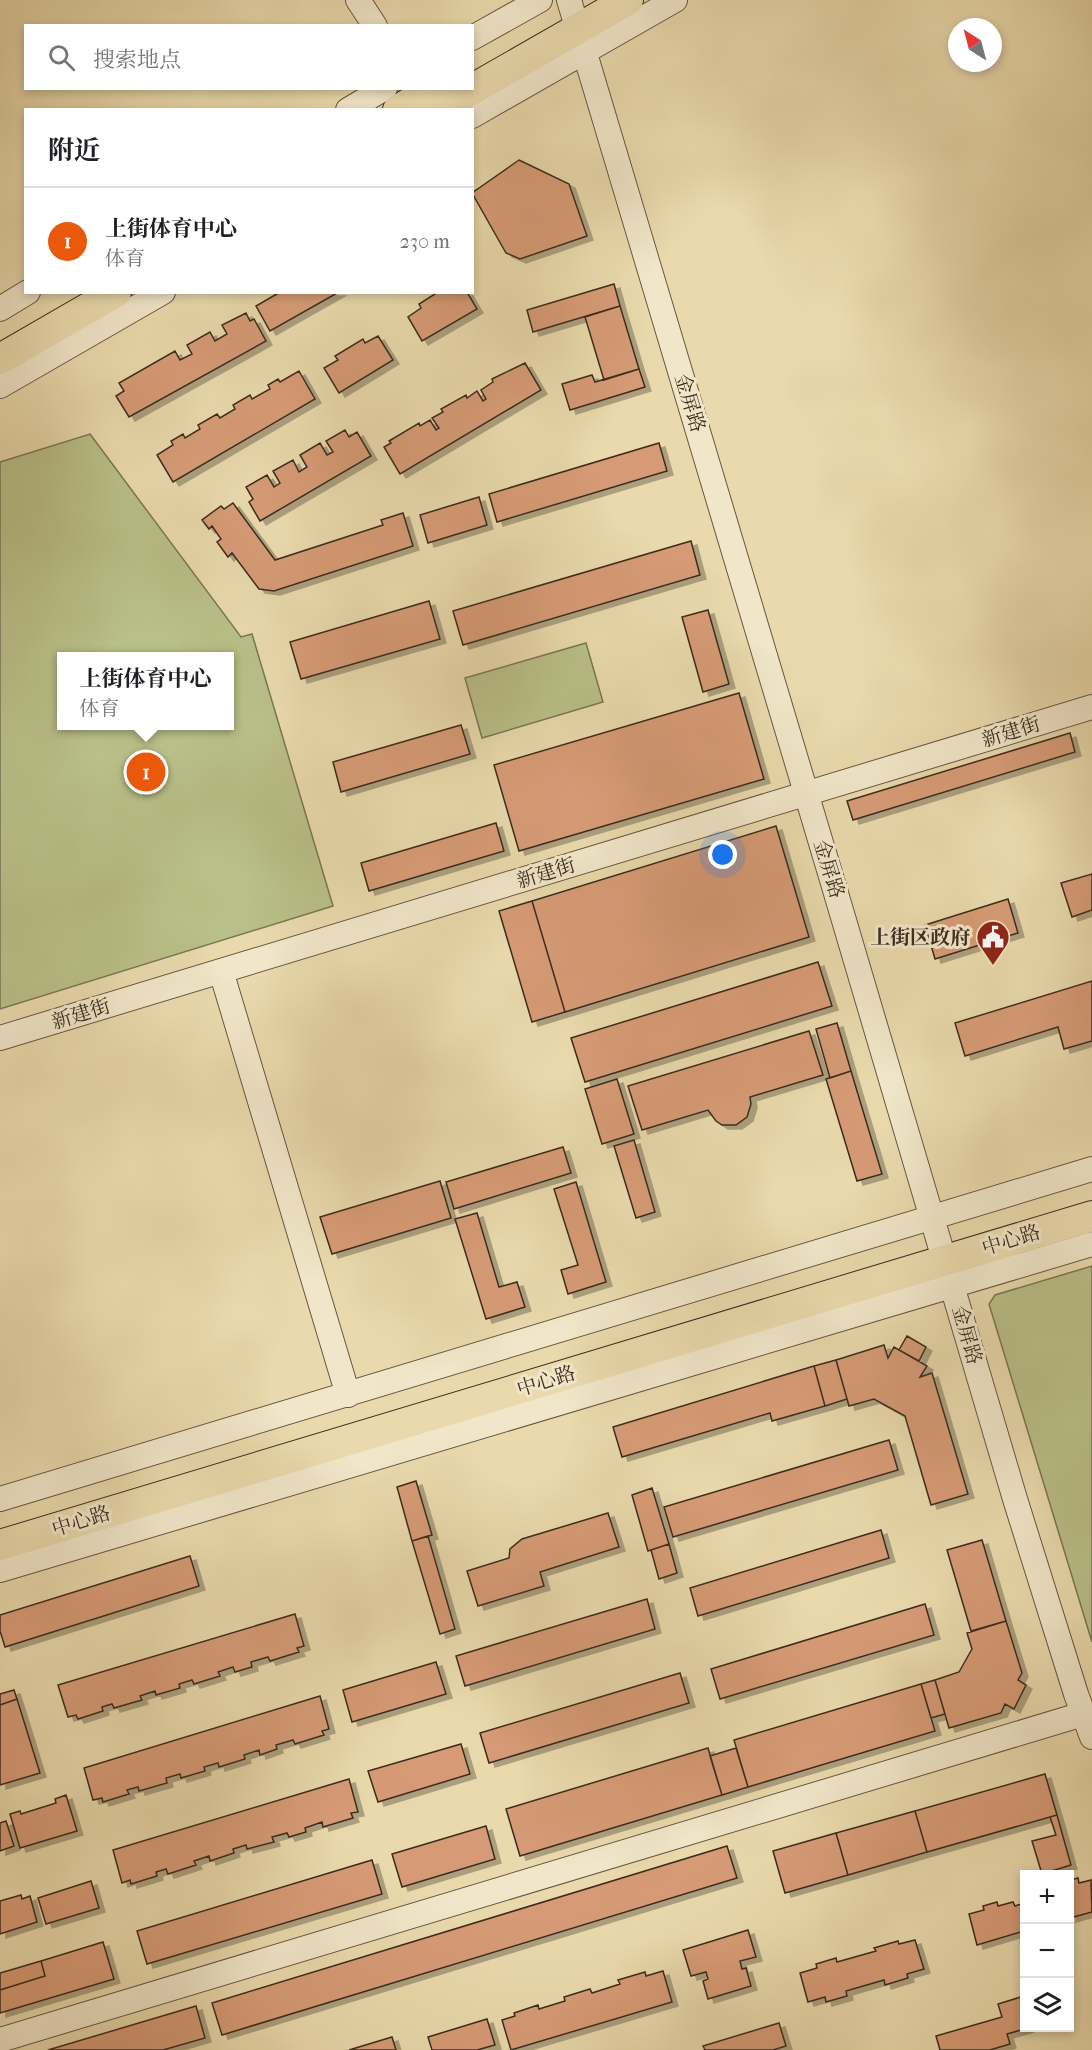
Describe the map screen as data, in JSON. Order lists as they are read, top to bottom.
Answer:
{
  "streets": {
    "main road": ["中心路"],
    "street": ["金屏路", "新建街"]
  },
  "crossings": [
    ["金屏路", "新建街"],
    ["金屏路", "中心路"]
  ],
  "places": {
    "public building": ["上街区政府"]
  },
  "north": "top left",
  "page": {
    "search": "搜索地点",
    "heading": "附近",
    "list": [
      {
        "mark": "1",
        "name": "上街体育中心",
        "note": "体育",
        "value": "230 m"
      }
    ],
    "popup": ["上街体育中心", "体育"],
    "pins": "1",
    "map_buttons": ["+", "−"]
  }
}
